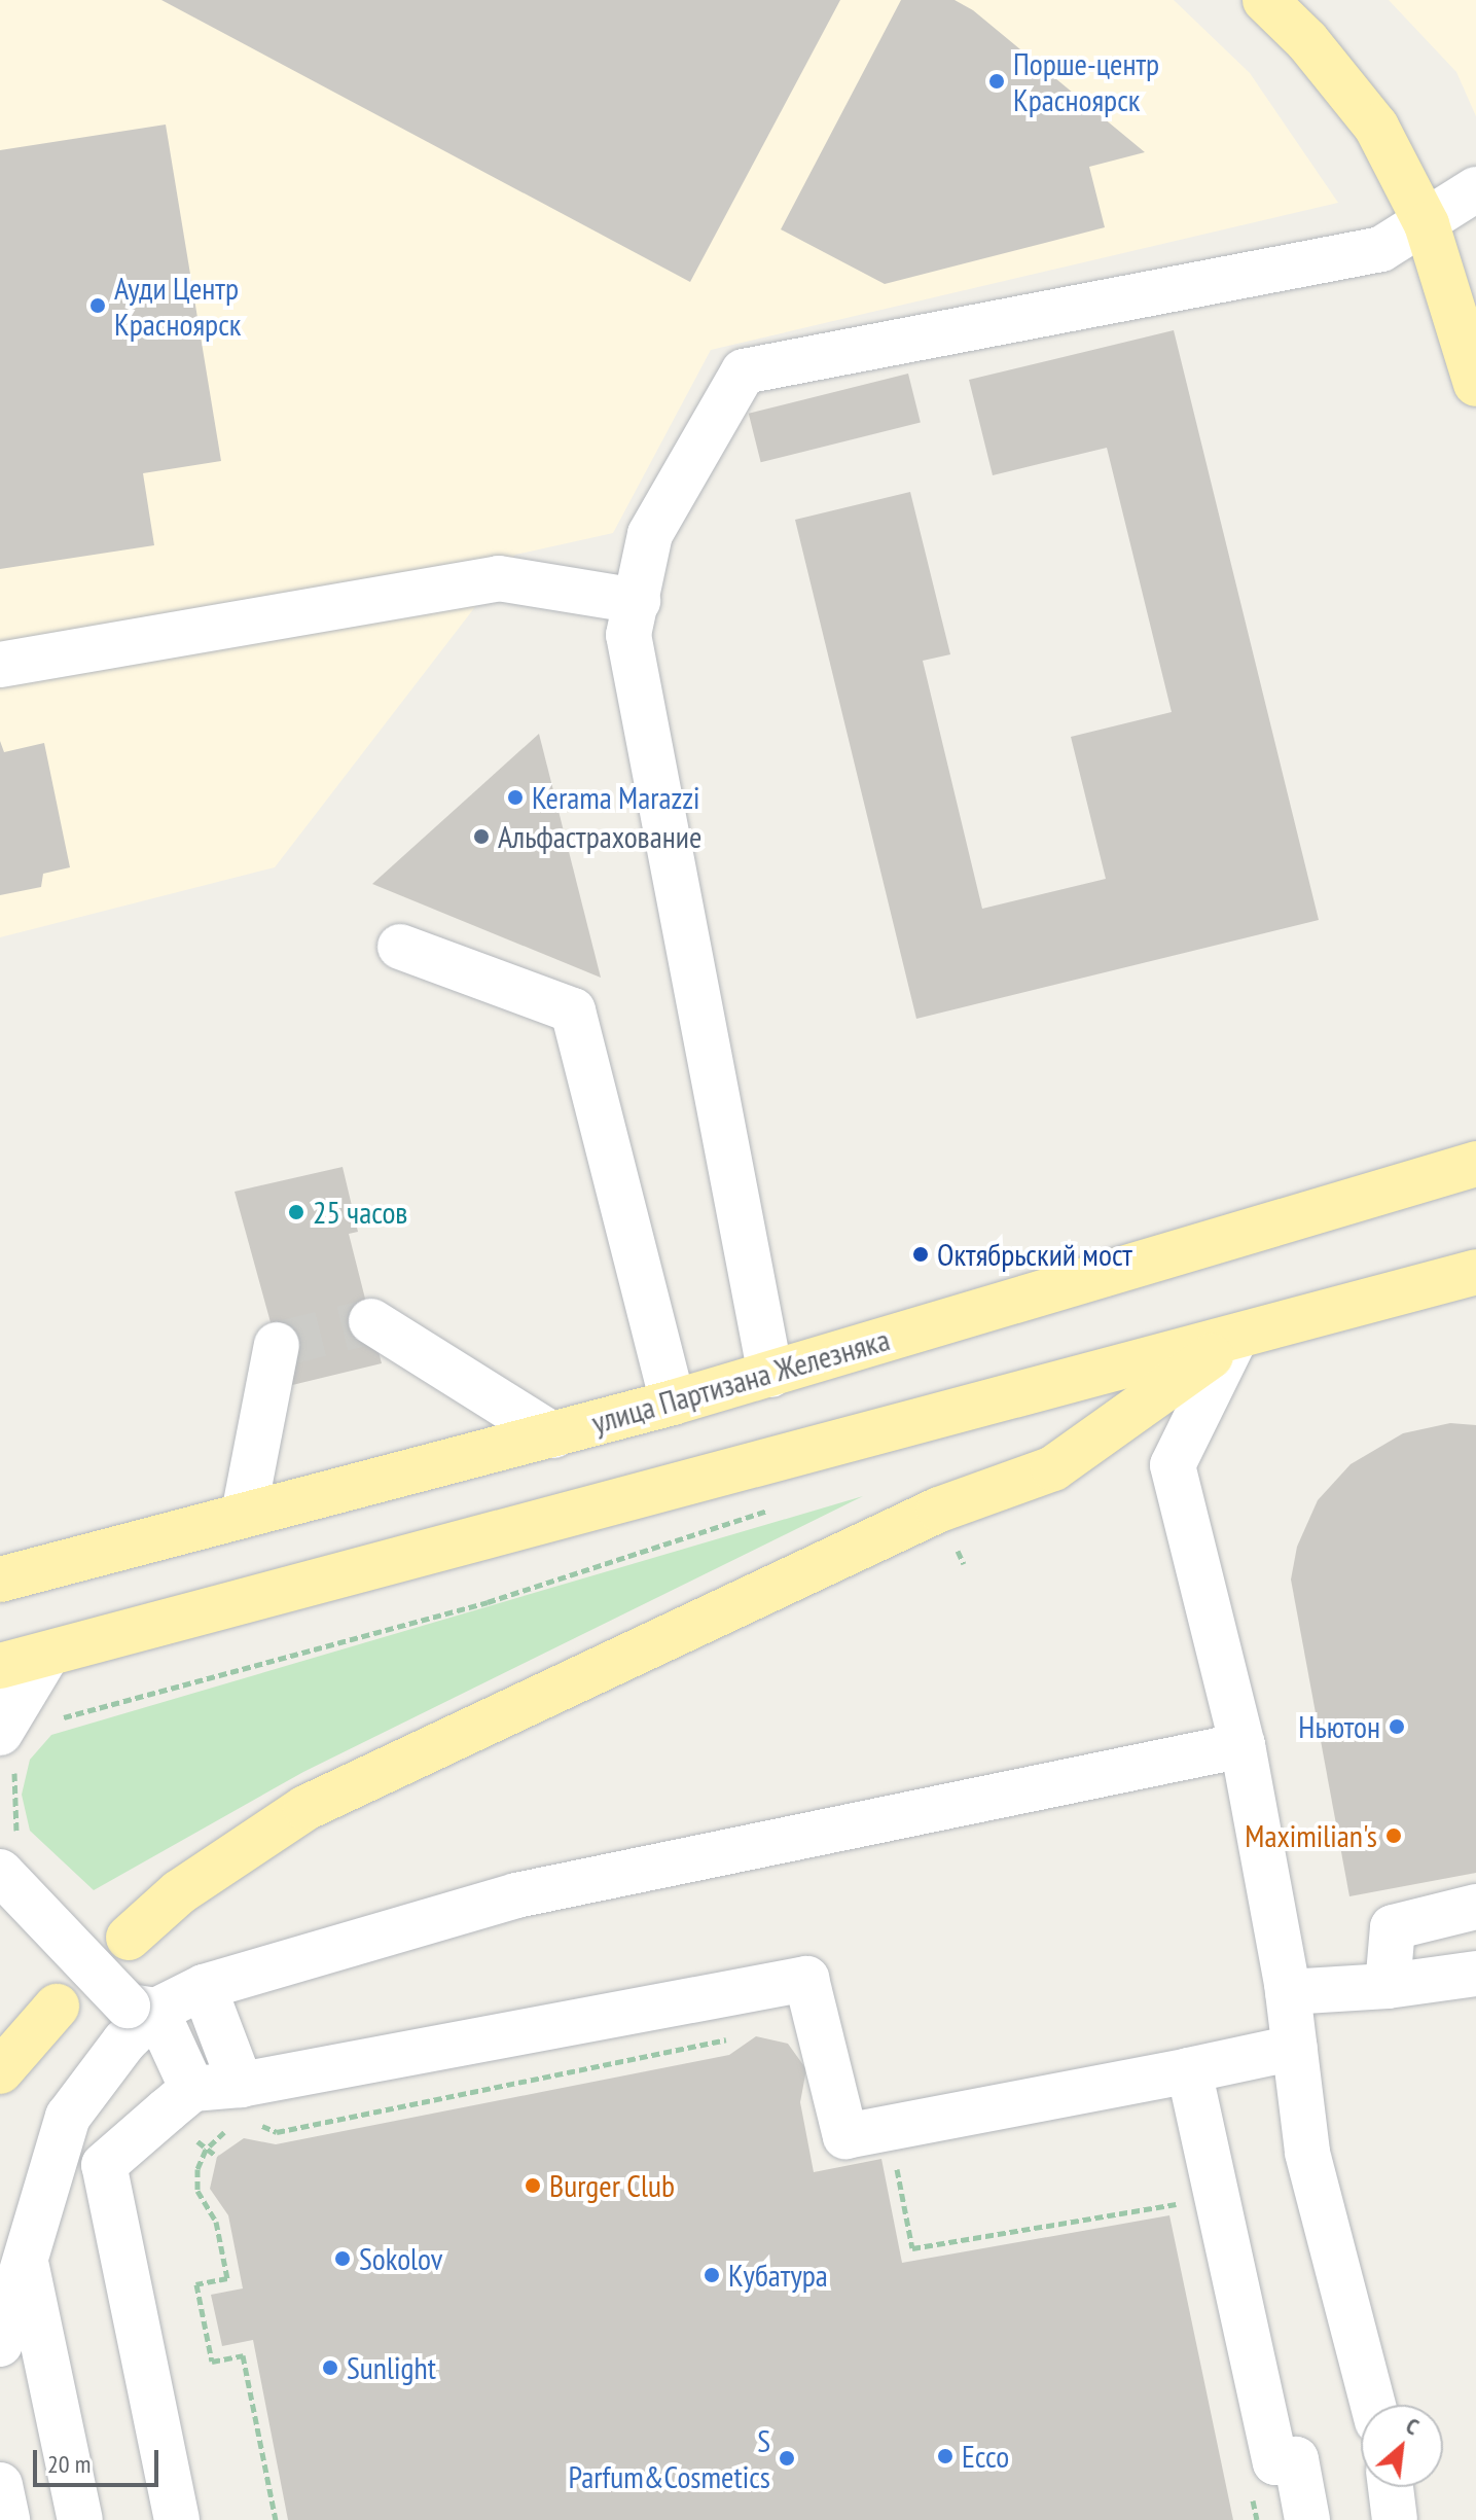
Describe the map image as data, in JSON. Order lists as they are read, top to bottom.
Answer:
{
  "streets": {
    "main road": ["улица Партизана Железняка"]
  },
  "places": [
    "Порше-центр Красноярск",
    "Ауди Центр Красноярск",
    "Kerama Marazzi",
    "Альфастрахование",
    "25 часов",
    "Октябрьский мост",
    "Ньютон",
    "Maximilian's",
    "Burger Club",
    "Sokolov",
    "Кубатура",
    "Sunlight",
    "Ecco",
    "S Parfum&Cosmetics"
  ],
  "scale_bar": "20 m",
  "north": "top right"
}
